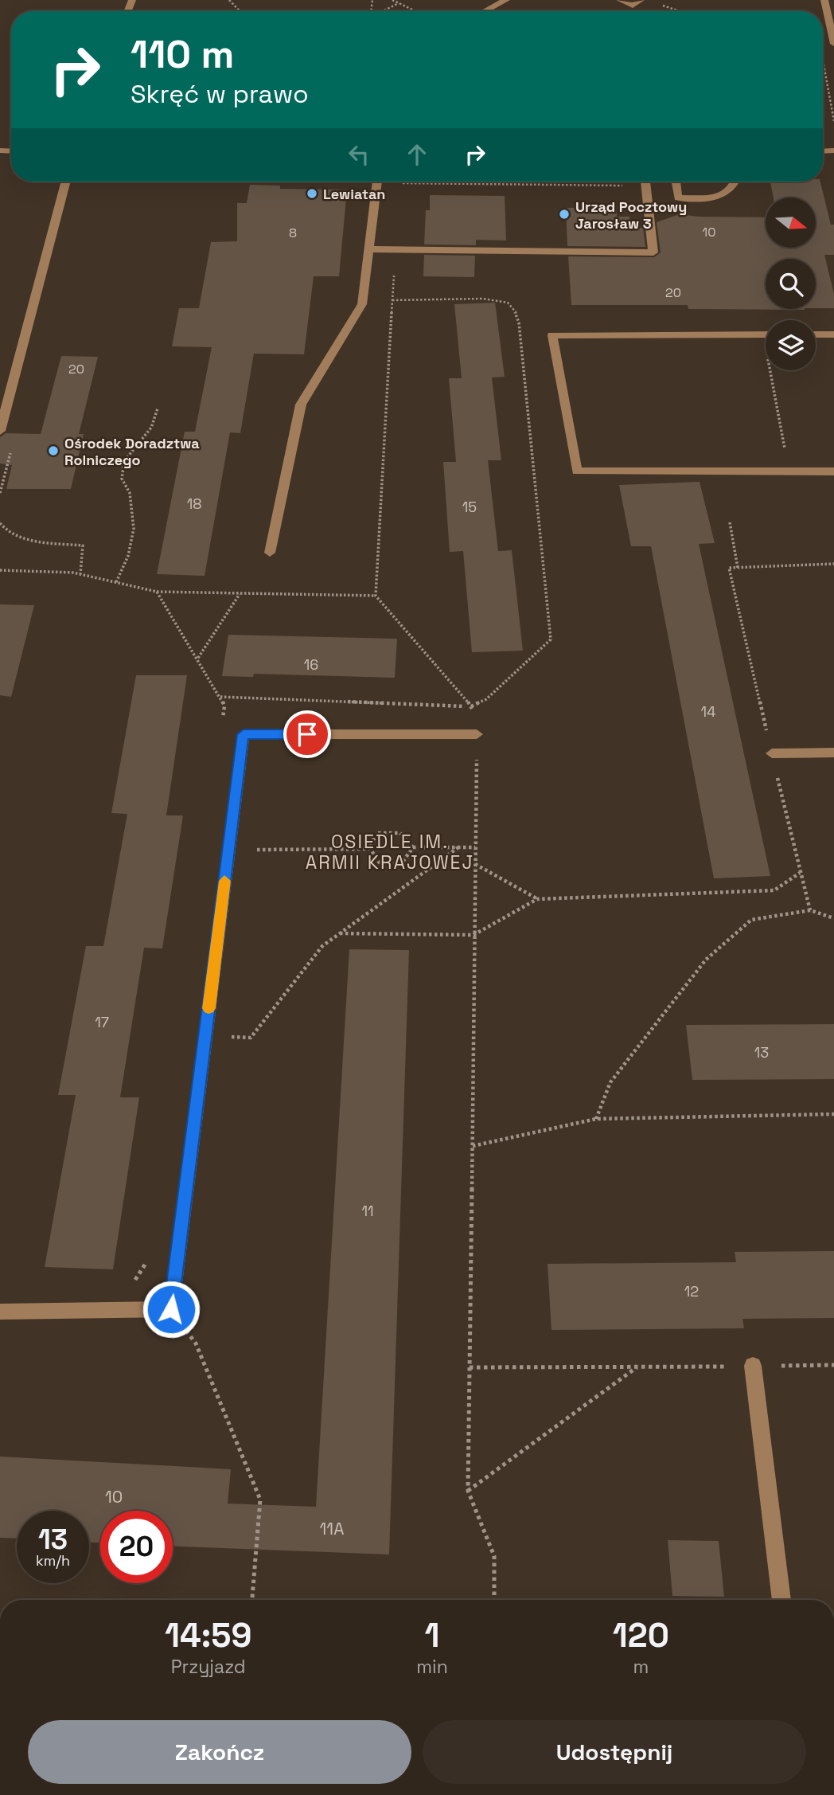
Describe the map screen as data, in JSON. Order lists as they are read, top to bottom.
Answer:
{
  "districts": ["OSIEDLE IM. ARMII KRAJOWEJ"],
  "places": ["Lewiatan", "Urząd Pocztowy Jarosław 3", "Ośrodek Doradztwa Rolniczego"],
  "house_numbers": [
    "10",
    "8",
    "20",
    "20",
    "18",
    "15",
    "16",
    "14",
    "17",
    "13",
    "11",
    "12",
    "10",
    "11A"
  ],
  "north": "right",
  "page": {
    "turn": ["110 m", "Skręć w prawo"],
    "speed": "13 km/h",
    "limit": "20",
    "eta": [
      "14:59",
      "Przyjazd",
      "1",
      "min",
      "120",
      "m"
    ],
    "buttons": ["Zakończ", "Udostępnij"]
  }
}
